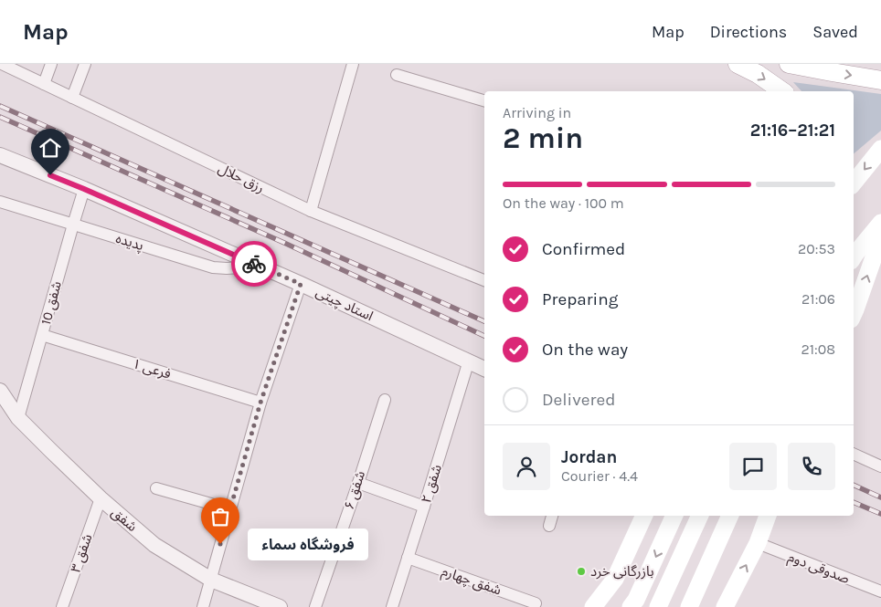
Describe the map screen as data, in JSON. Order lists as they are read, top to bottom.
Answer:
{
  "streets": {
    "street": [
      "رزق حلال",
      "پدیده",
      "شفق 10",
      "استاد چیتی",
      "فرعی ۱",
      "شفق ۲",
      "شفق ۶",
      "شفق",
      "شفق ۳",
      "صدوقی دوم",
      "شفق چهارم"
    ]
  },
  "crossings": [
    ["پدیده", "شفق 10"],
    ["پدیده", "استاد چیتی"],
    ["شفق 10", "استاد چیتی"],
    ["شفق 10", "فرعی ۱"],
    ["شفق 10", "شفق"],
    ["استاد چیتی", "شفق ۲"],
    ["شفق ۲", "شفق چهارم"],
    ["شفق", "شفق ۳"]
  ],
  "places": ["فروشگاه سماء", "بازرگانی خرد"],
  "page": {
    "header": "Map",
    "nav": ["Map", "Directions", "Saved"],
    "heading": ["2 min", "Arriving in", "21:16–21:21"],
    "panel": ["Jordan", "Courier · 4.4"],
    "bar": "On the way · 100 m",
    "list": [
      ["Confirmed", "20:53"],
      ["Preparing", "21:06"],
      ["On the way", "21:08"],
      "Delivered"
    ],
    "bubble": "فروشگاه سماء"
  }
}
